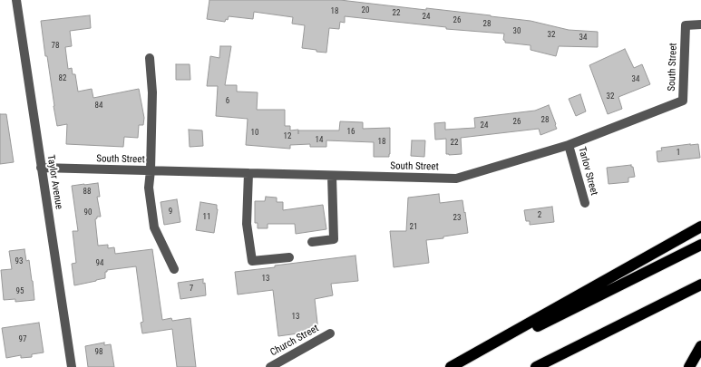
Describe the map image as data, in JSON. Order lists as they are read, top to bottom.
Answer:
{
  "streets": {
    "street": [
      "South Street",
      "Tarlov Street",
      "Taylor Avenue",
      "Church Street"
    ]
  },
  "crossings": [
    ["South Street", "Tarlov Street"],
    ["South Street", "Taylor Avenue"]
  ],
  "house_numbers": [
    "20",
    "18",
    "22",
    "24",
    "26",
    "28",
    "30",
    "32",
    "34",
    "78",
    "82",
    "34",
    "32",
    "6",
    "84",
    "28",
    "26",
    "24",
    "16",
    "10",
    "12",
    "14",
    "18",
    "22",
    "1",
    "88",
    "9",
    "90",
    "2",
    "11",
    "23",
    "21",
    "93",
    "94",
    "13",
    "7",
    "95",
    "13",
    "97",
    "98"
  ]
}
